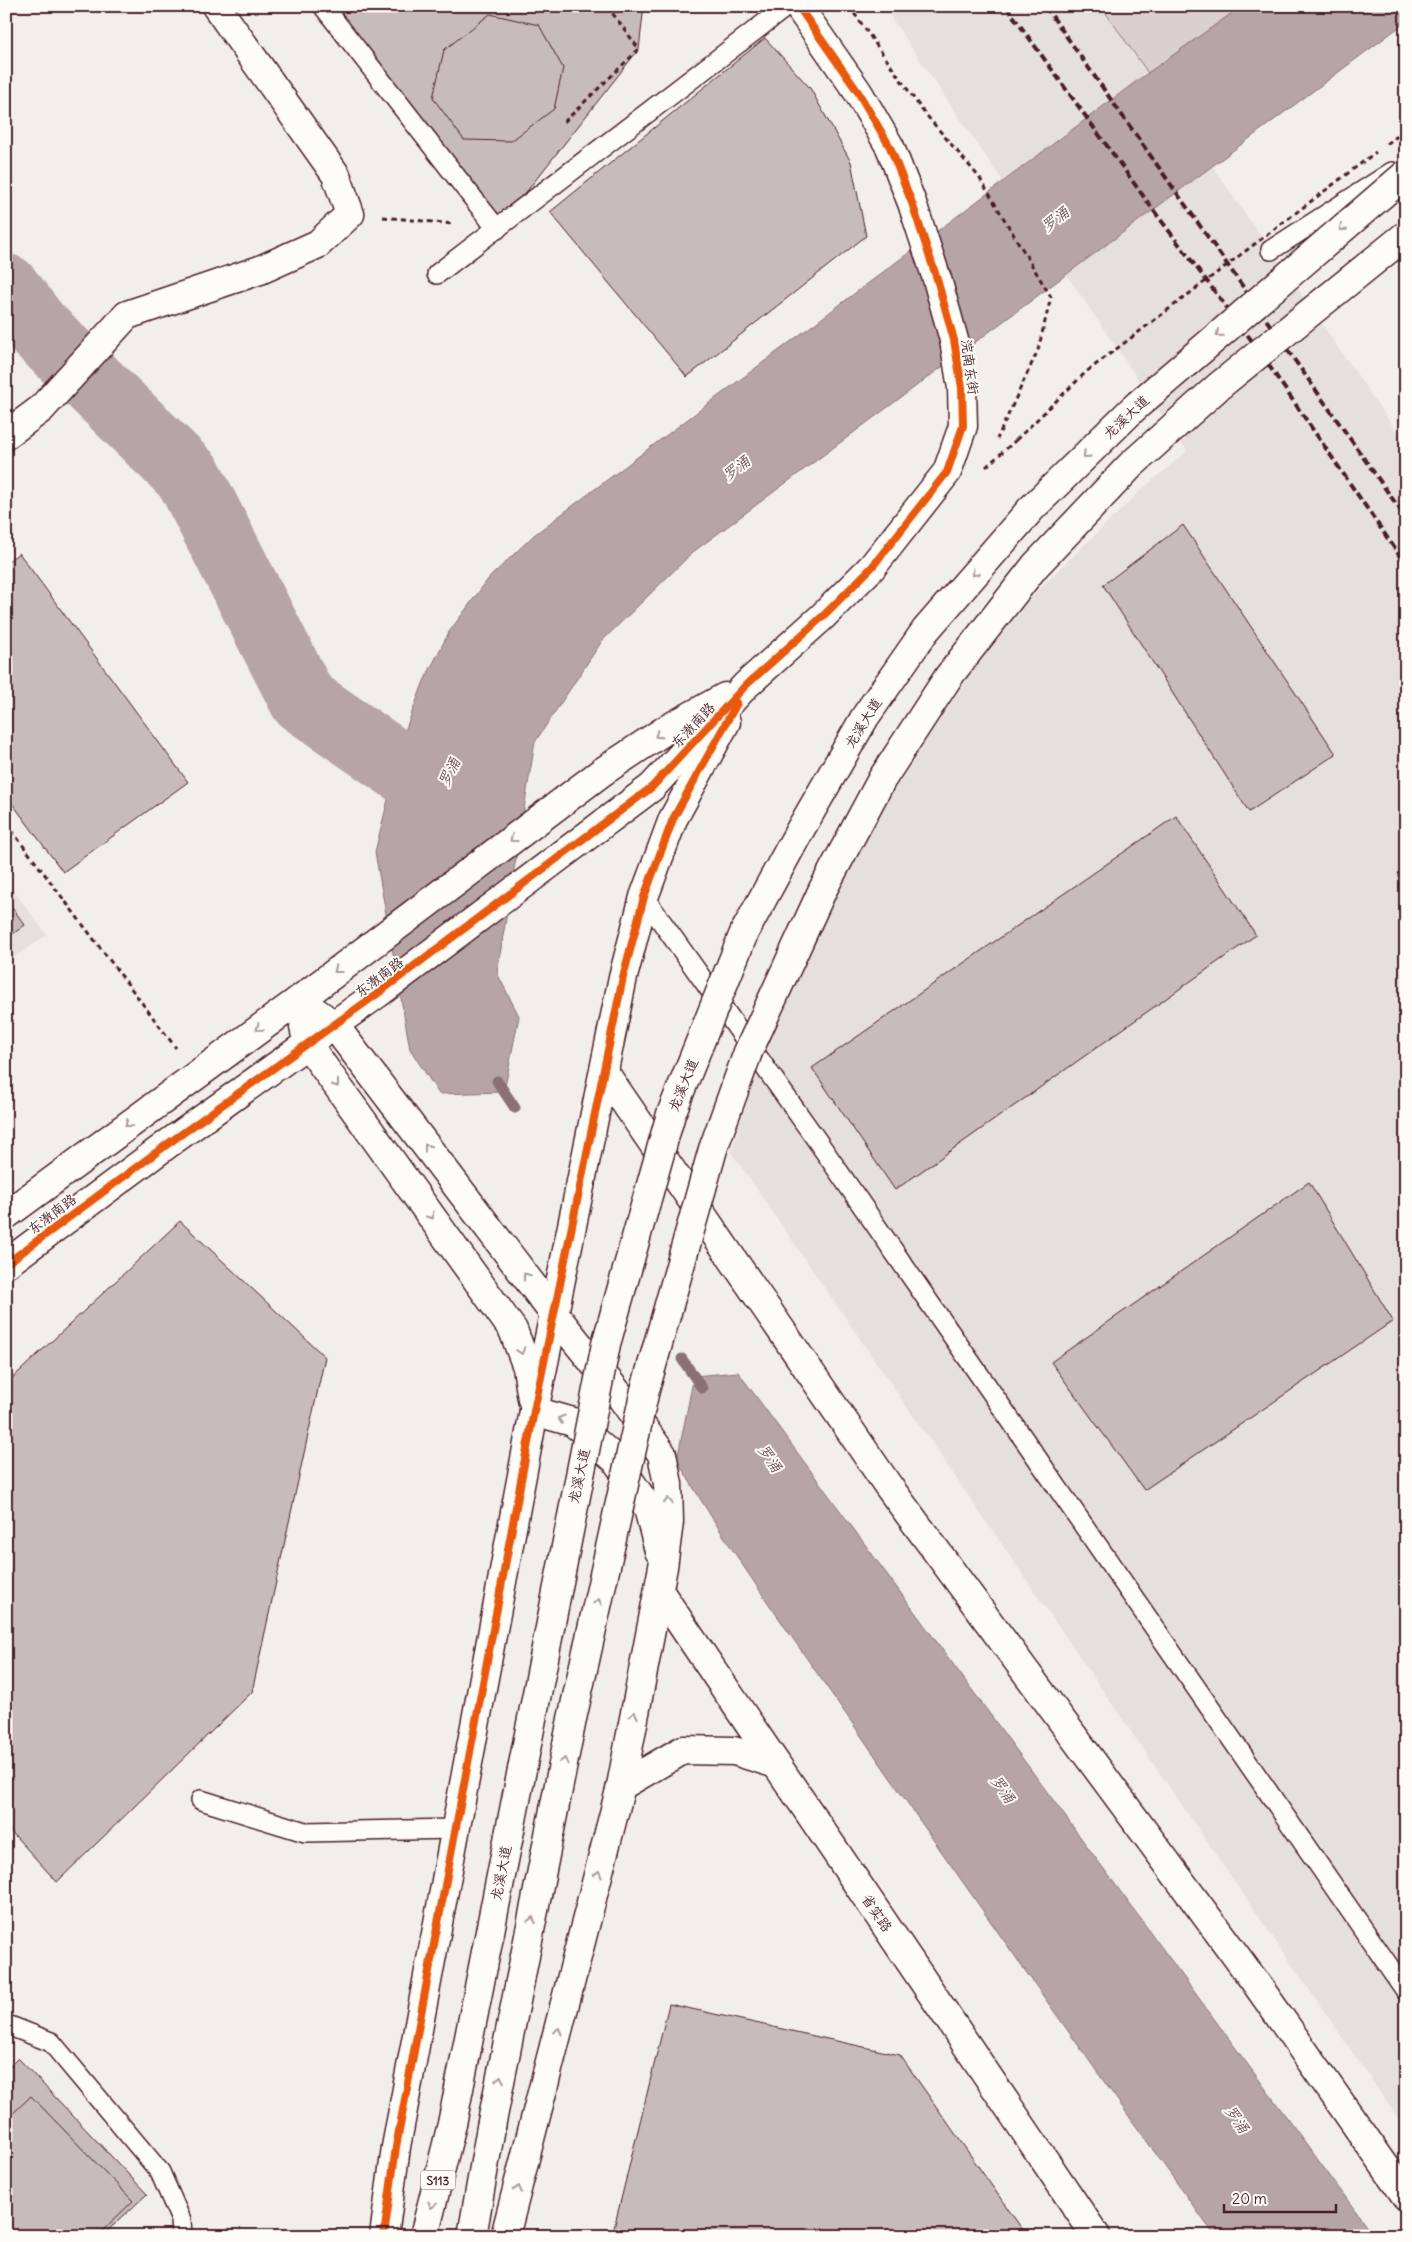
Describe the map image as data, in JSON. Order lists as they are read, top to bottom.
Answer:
{
  "streets": {
    "street": [
      "浣南东街",
      "龙溪大道",
      "东漖南路",
      "省实路",
      "S113"
    ]
  },
  "crossings": [
    ["浣南东街", "东漖南路"]
  ],
  "water": ["罗涌"],
  "scale_bar": "20 m"
}
